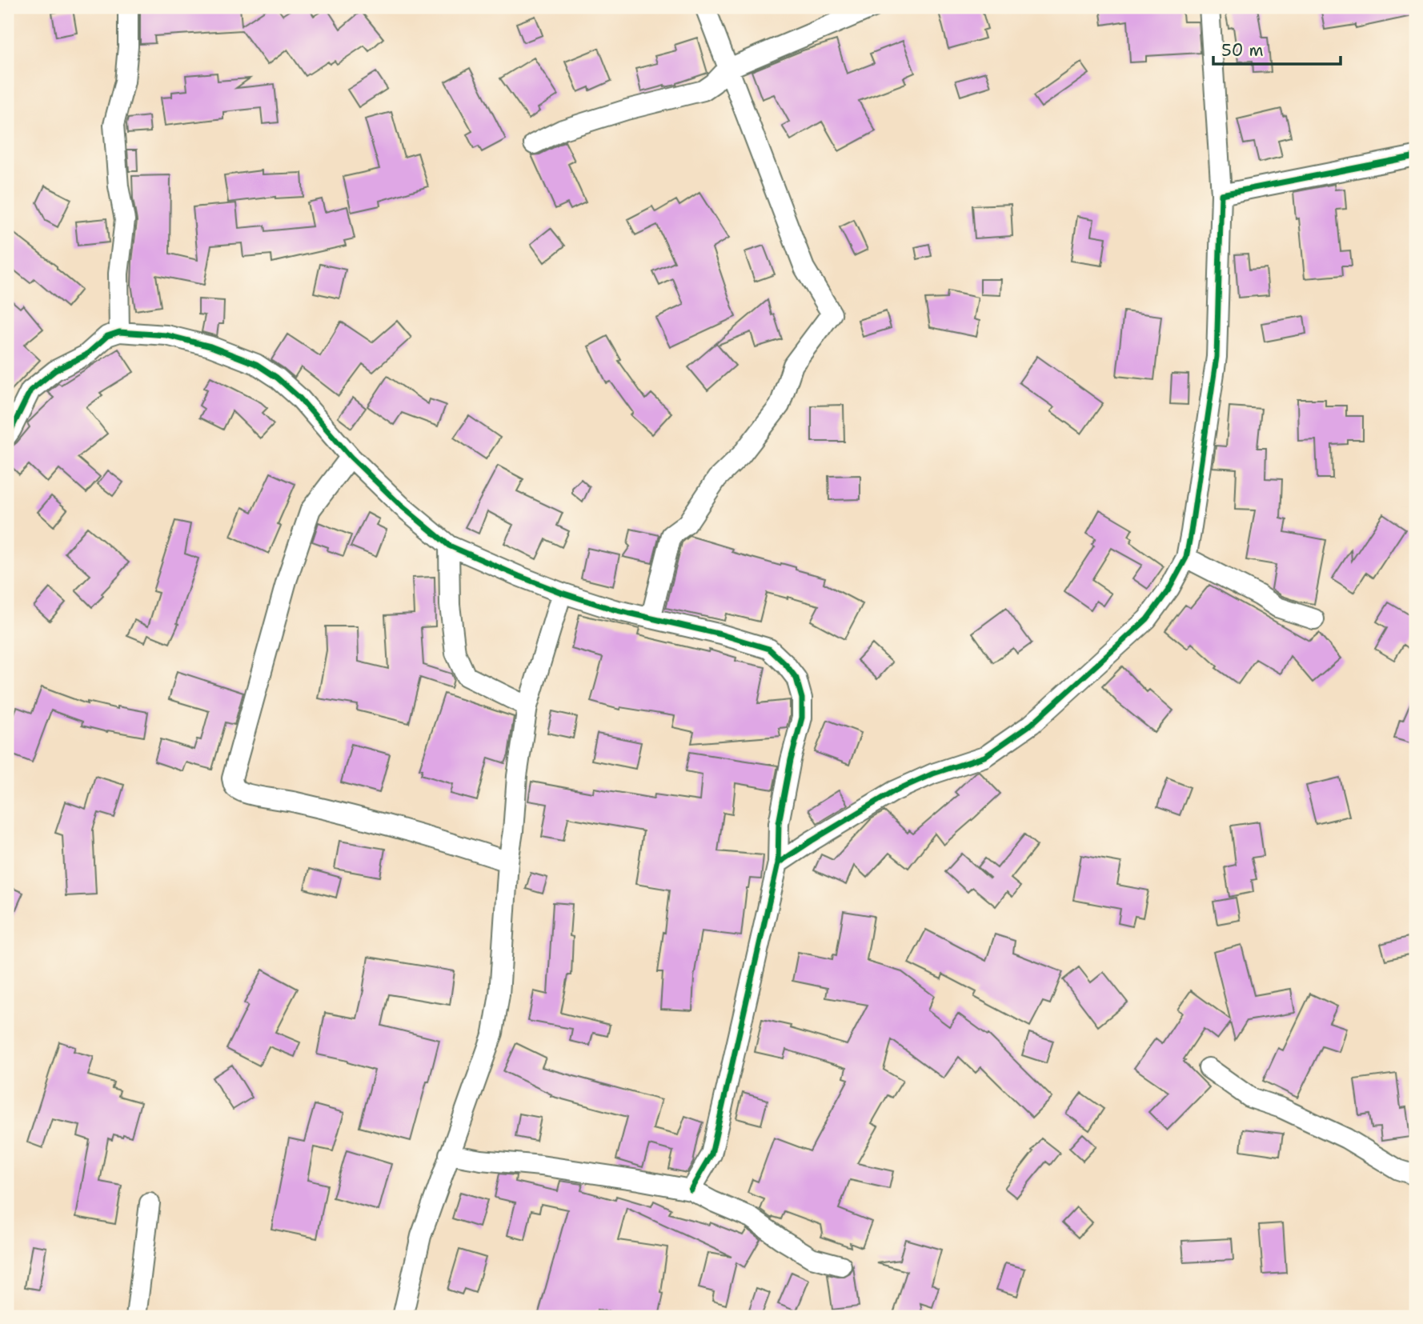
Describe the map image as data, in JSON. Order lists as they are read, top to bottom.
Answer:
{
  "scale_bar": "50 m"
}
